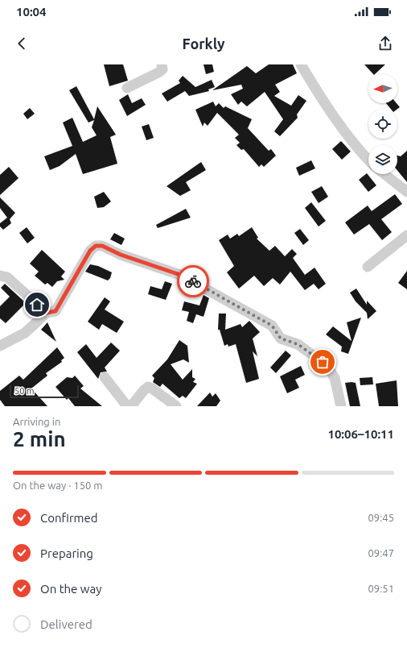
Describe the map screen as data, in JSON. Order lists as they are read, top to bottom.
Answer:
{
  "scale_bar": "50 m",
  "north": "left",
  "page": {
    "status": "10:04",
    "header": "Forkly",
    "scale": "50 m",
    "heading": ["2 min", "Arriving in", "10:06–10:11"],
    "bar": "On the way · 150 m",
    "list": [
      ["Confirmed", "09:45"],
      ["Preparing", "09:47"],
      ["On the way", "09:51"],
      "Delivered"
    ]
  }
}
